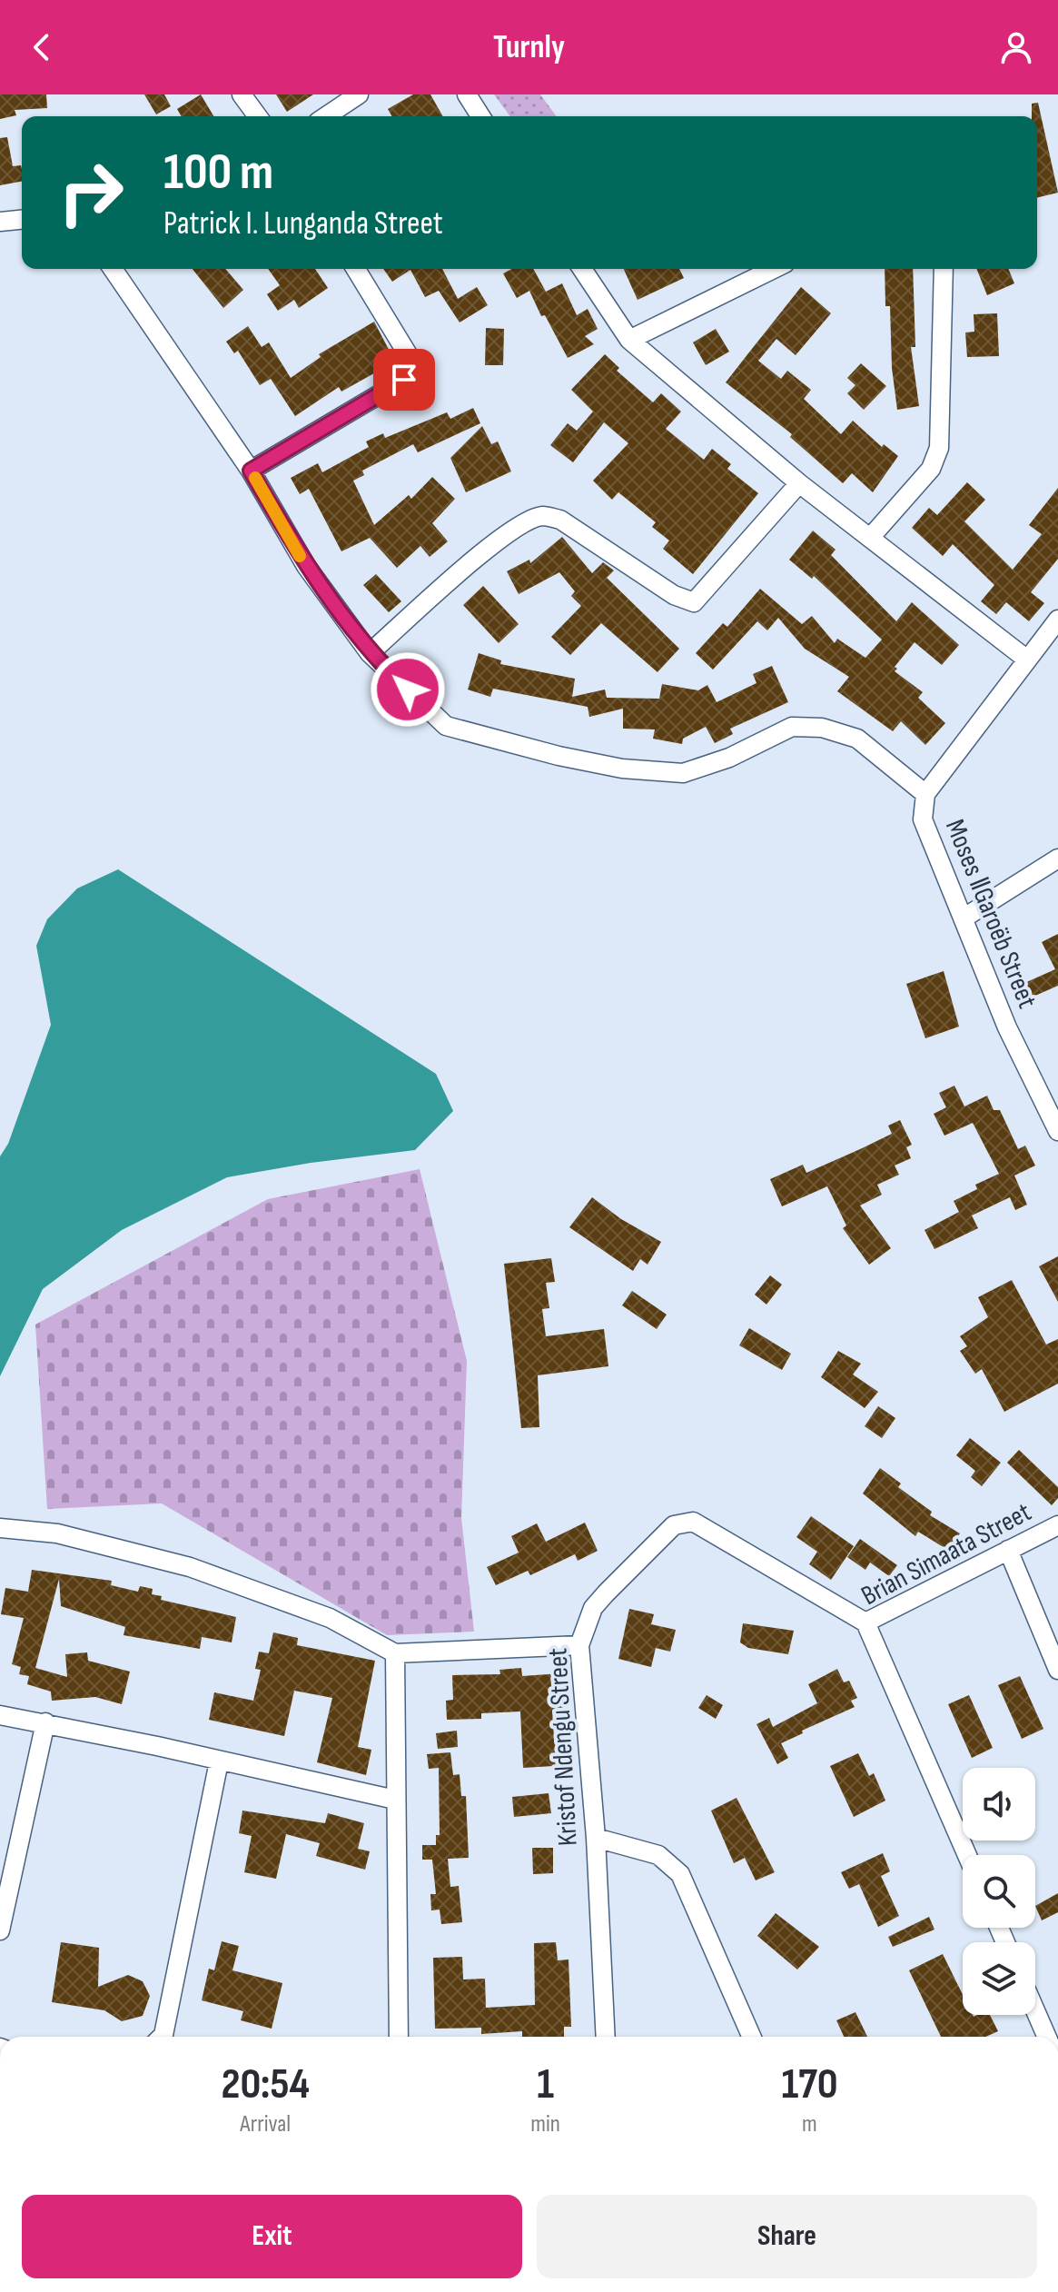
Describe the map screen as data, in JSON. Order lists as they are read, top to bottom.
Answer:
{
  "streets": {
    "street": ["Moses ǁGaroëb Street", "Brian Simaata Street", "Kristof Ndengu Street"]
  },
  "crossings": [
    ["Brian Simaata Street", "Kristof Ndengu Street"]
  ],
  "page": {
    "header": "Turnly",
    "turn": ["100 m", "Patrick I. Lunganda Street"],
    "eta": [
      "20:54",
      "Arrival",
      "1",
      "min",
      "170",
      "m"
    ],
    "buttons": ["Exit", "Share"]
  }
}
